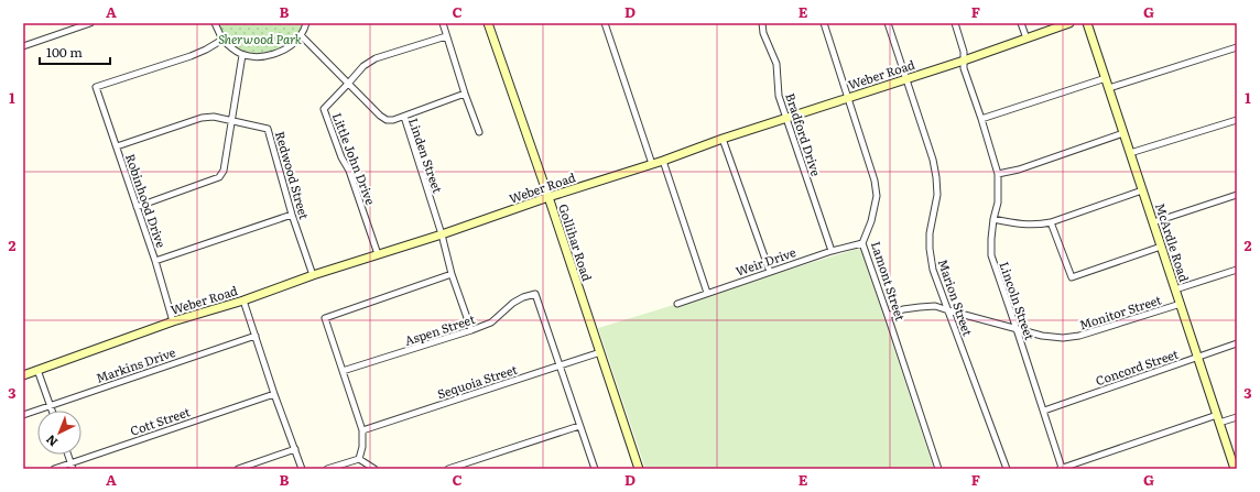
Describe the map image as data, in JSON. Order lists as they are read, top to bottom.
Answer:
{
  "streets": {
    "main road": ["Weber Road", "Gollihar Road", "McArdle Road"],
    "street": [
      "Bradford Drive",
      "Linden Street",
      "Little John Drive",
      "Redwood Street",
      "Robinhood Drive",
      "Weir Drive",
      "Lamont Street",
      "Marion Street",
      "Lincoln Street",
      "Monitor Street",
      "Aspen Street",
      "Markins Drive",
      "Concord Street",
      "Sequoia Street",
      "Cott Street"
    ]
  },
  "crossings": [
    ["Weber Road", "Bradford Drive"],
    ["Weber Road", "Linden Street"],
    ["Weber Road", "Little John Drive"],
    ["Weber Road", "Redwood Street"],
    ["Weber Road", "Robinhood Drive"],
    ["Weber Road", "Gollihar Road"],
    ["Weber Road", "Lamont Street"],
    ["Weber Road", "Marion Street"],
    ["Weber Road", "Lincoln Street"],
    ["Bradford Drive", "Weir Drive"],
    ["Linden Street", "Little John Drive"],
    ["Linden Street", "Aspen Street"],
    ["Gollihar Road", "Sequoia Street"],
    ["McArdle Road", "Monitor Street"],
    ["McArdle Road", "Concord Street"],
    ["Weir Drive", "Lamont Street"],
    ["Lamont Street", "Monitor Street"],
    ["Marion Street", "Monitor Street"],
    ["Lincoln Street", "Monitor Street"],
    ["Lincoln Street", "Concord Street"],
    ["Aspen Street", "Sequoia Street"]
  ],
  "parks": ["Sherwood Park"],
  "scale_bar": "100 m",
  "north": "bottom left",
  "grid": {
    "columns": [
      "A",
      "B",
      "C",
      "D",
      "E",
      "F",
      "G"
    ],
    "rows": ["1", "2", "3"]
  }
}
